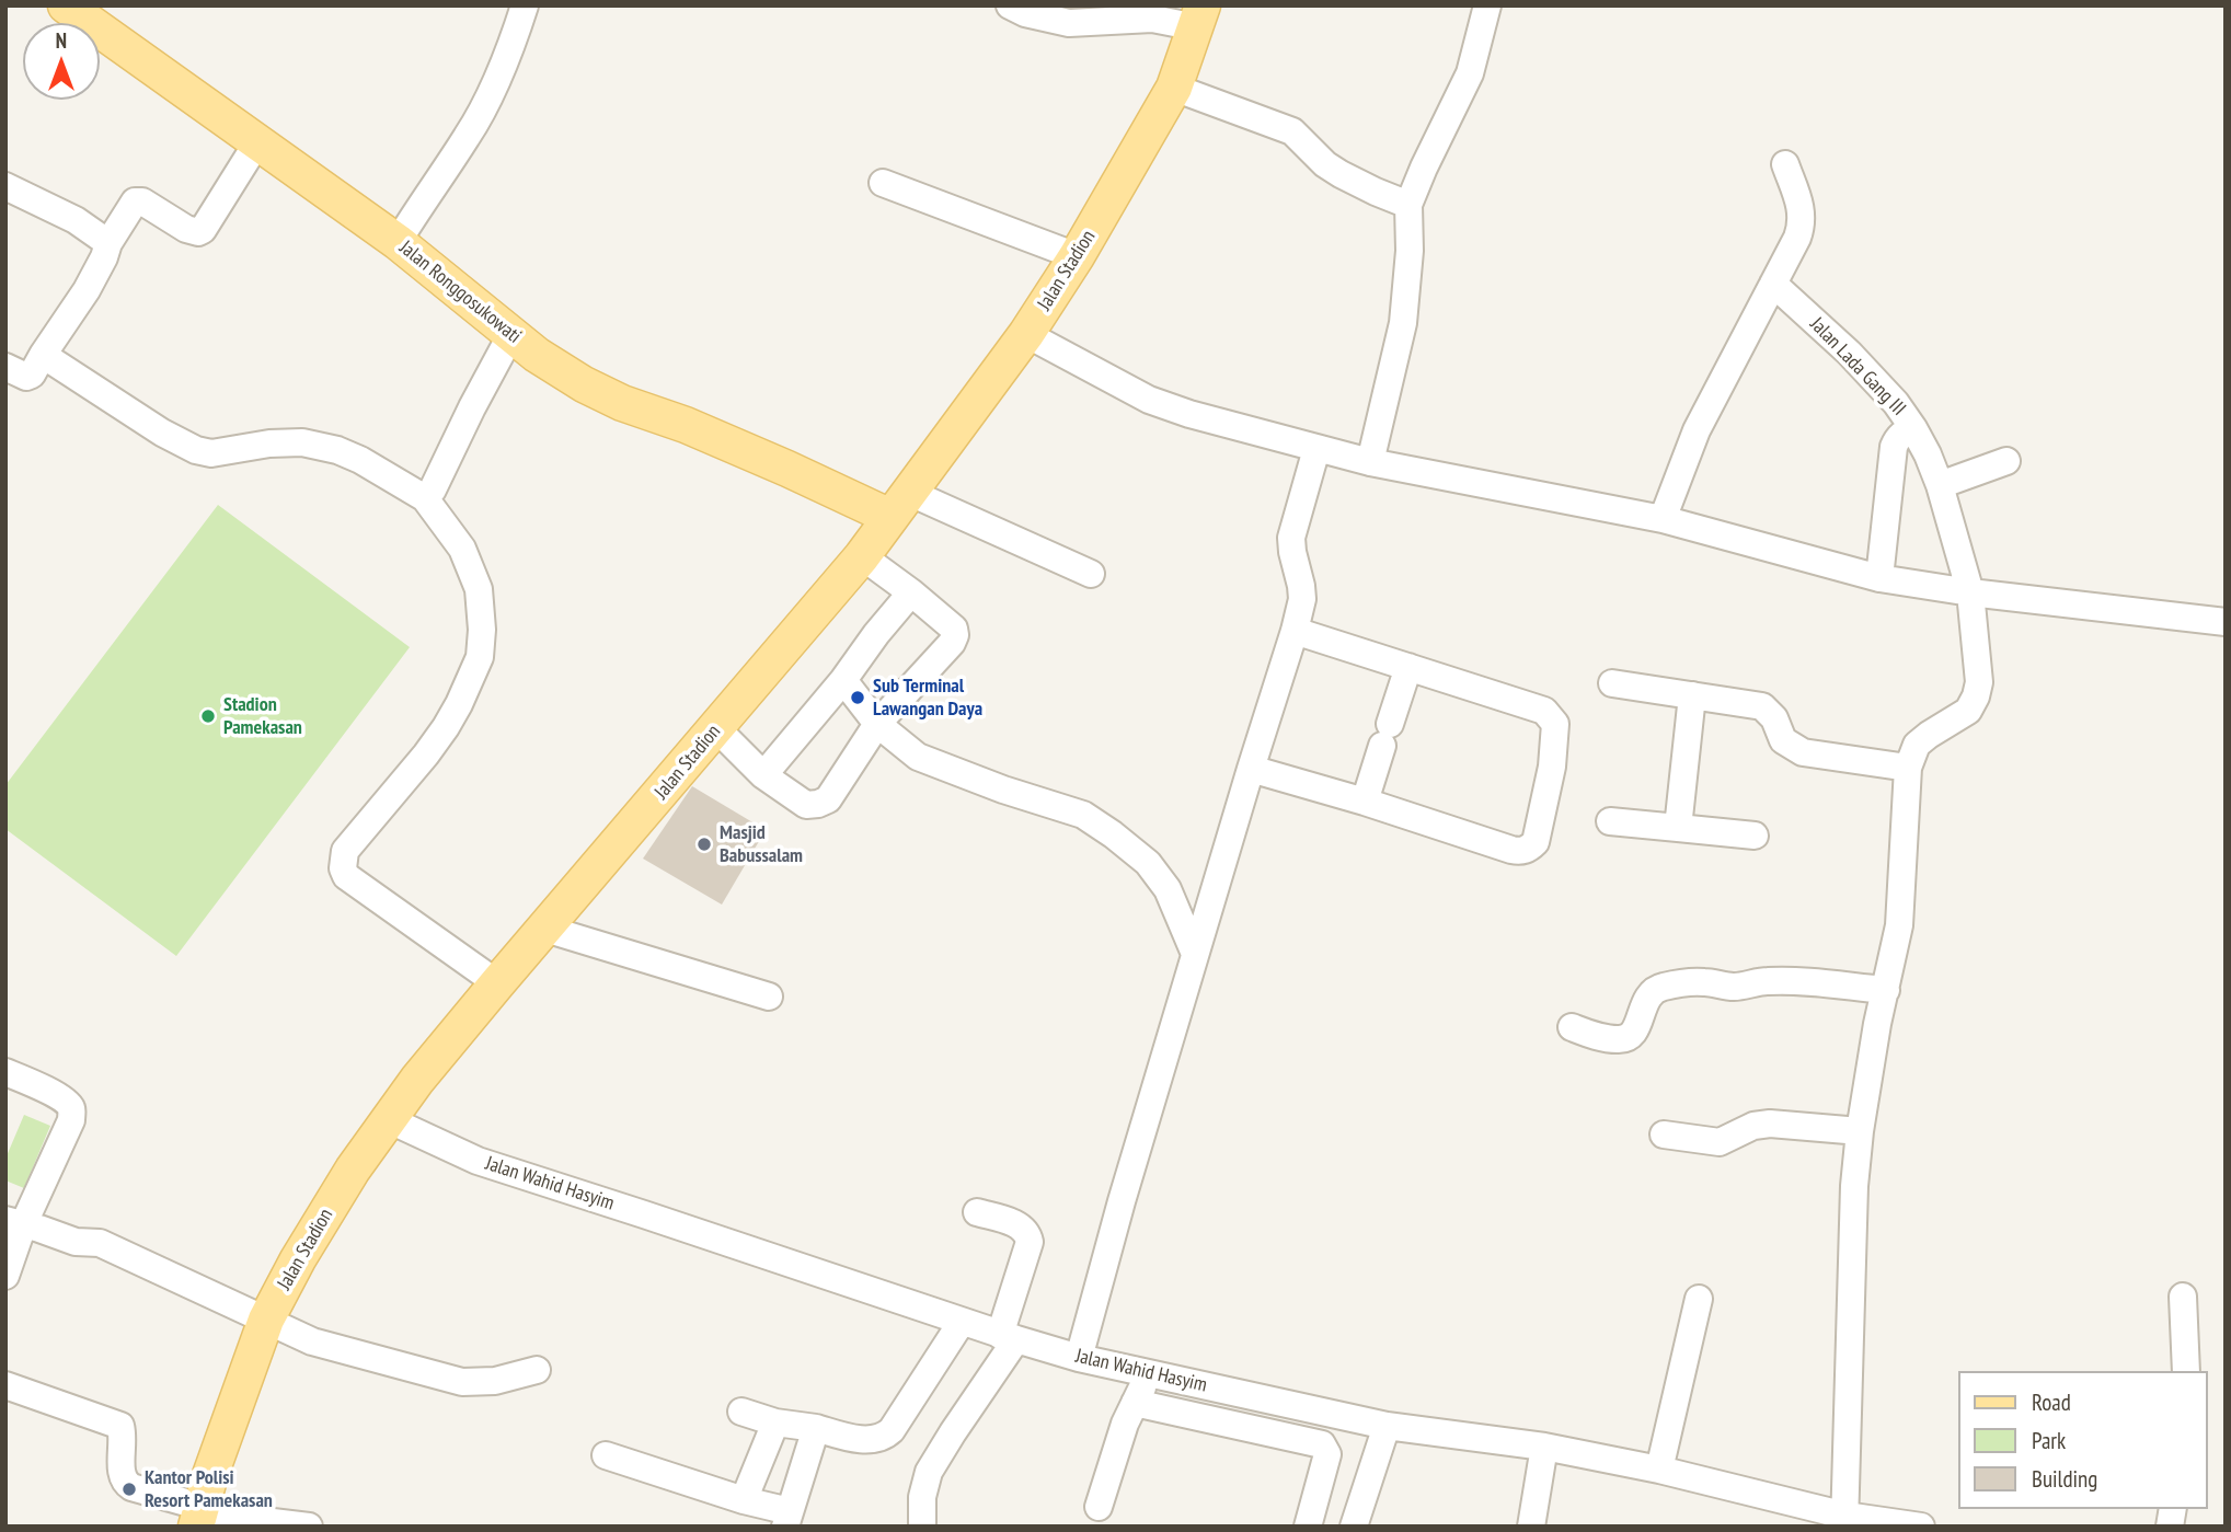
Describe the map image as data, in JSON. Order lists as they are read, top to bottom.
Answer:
{
  "streets": {
    "main road": ["Jalan Stadion", "Jalan Ronggosukowati"],
    "street": ["Jalan Lada Gang III", "Jalan Wahid Hasyim"]
  },
  "crossings": [
    ["Jalan Stadion", "Jalan Ronggosukowati"],
    ["Jalan Stadion", "Jalan Wahid Hasyim"]
  ],
  "places": [
    "Sub Terminal Lawangan Daya",
    "Stadion Pamekasan",
    "Masjid Babussalam",
    "Kantor Polisi Resort Pamekasan"
  ],
  "legend": ["Road", "Park", "Building"],
  "north": "top"
}
